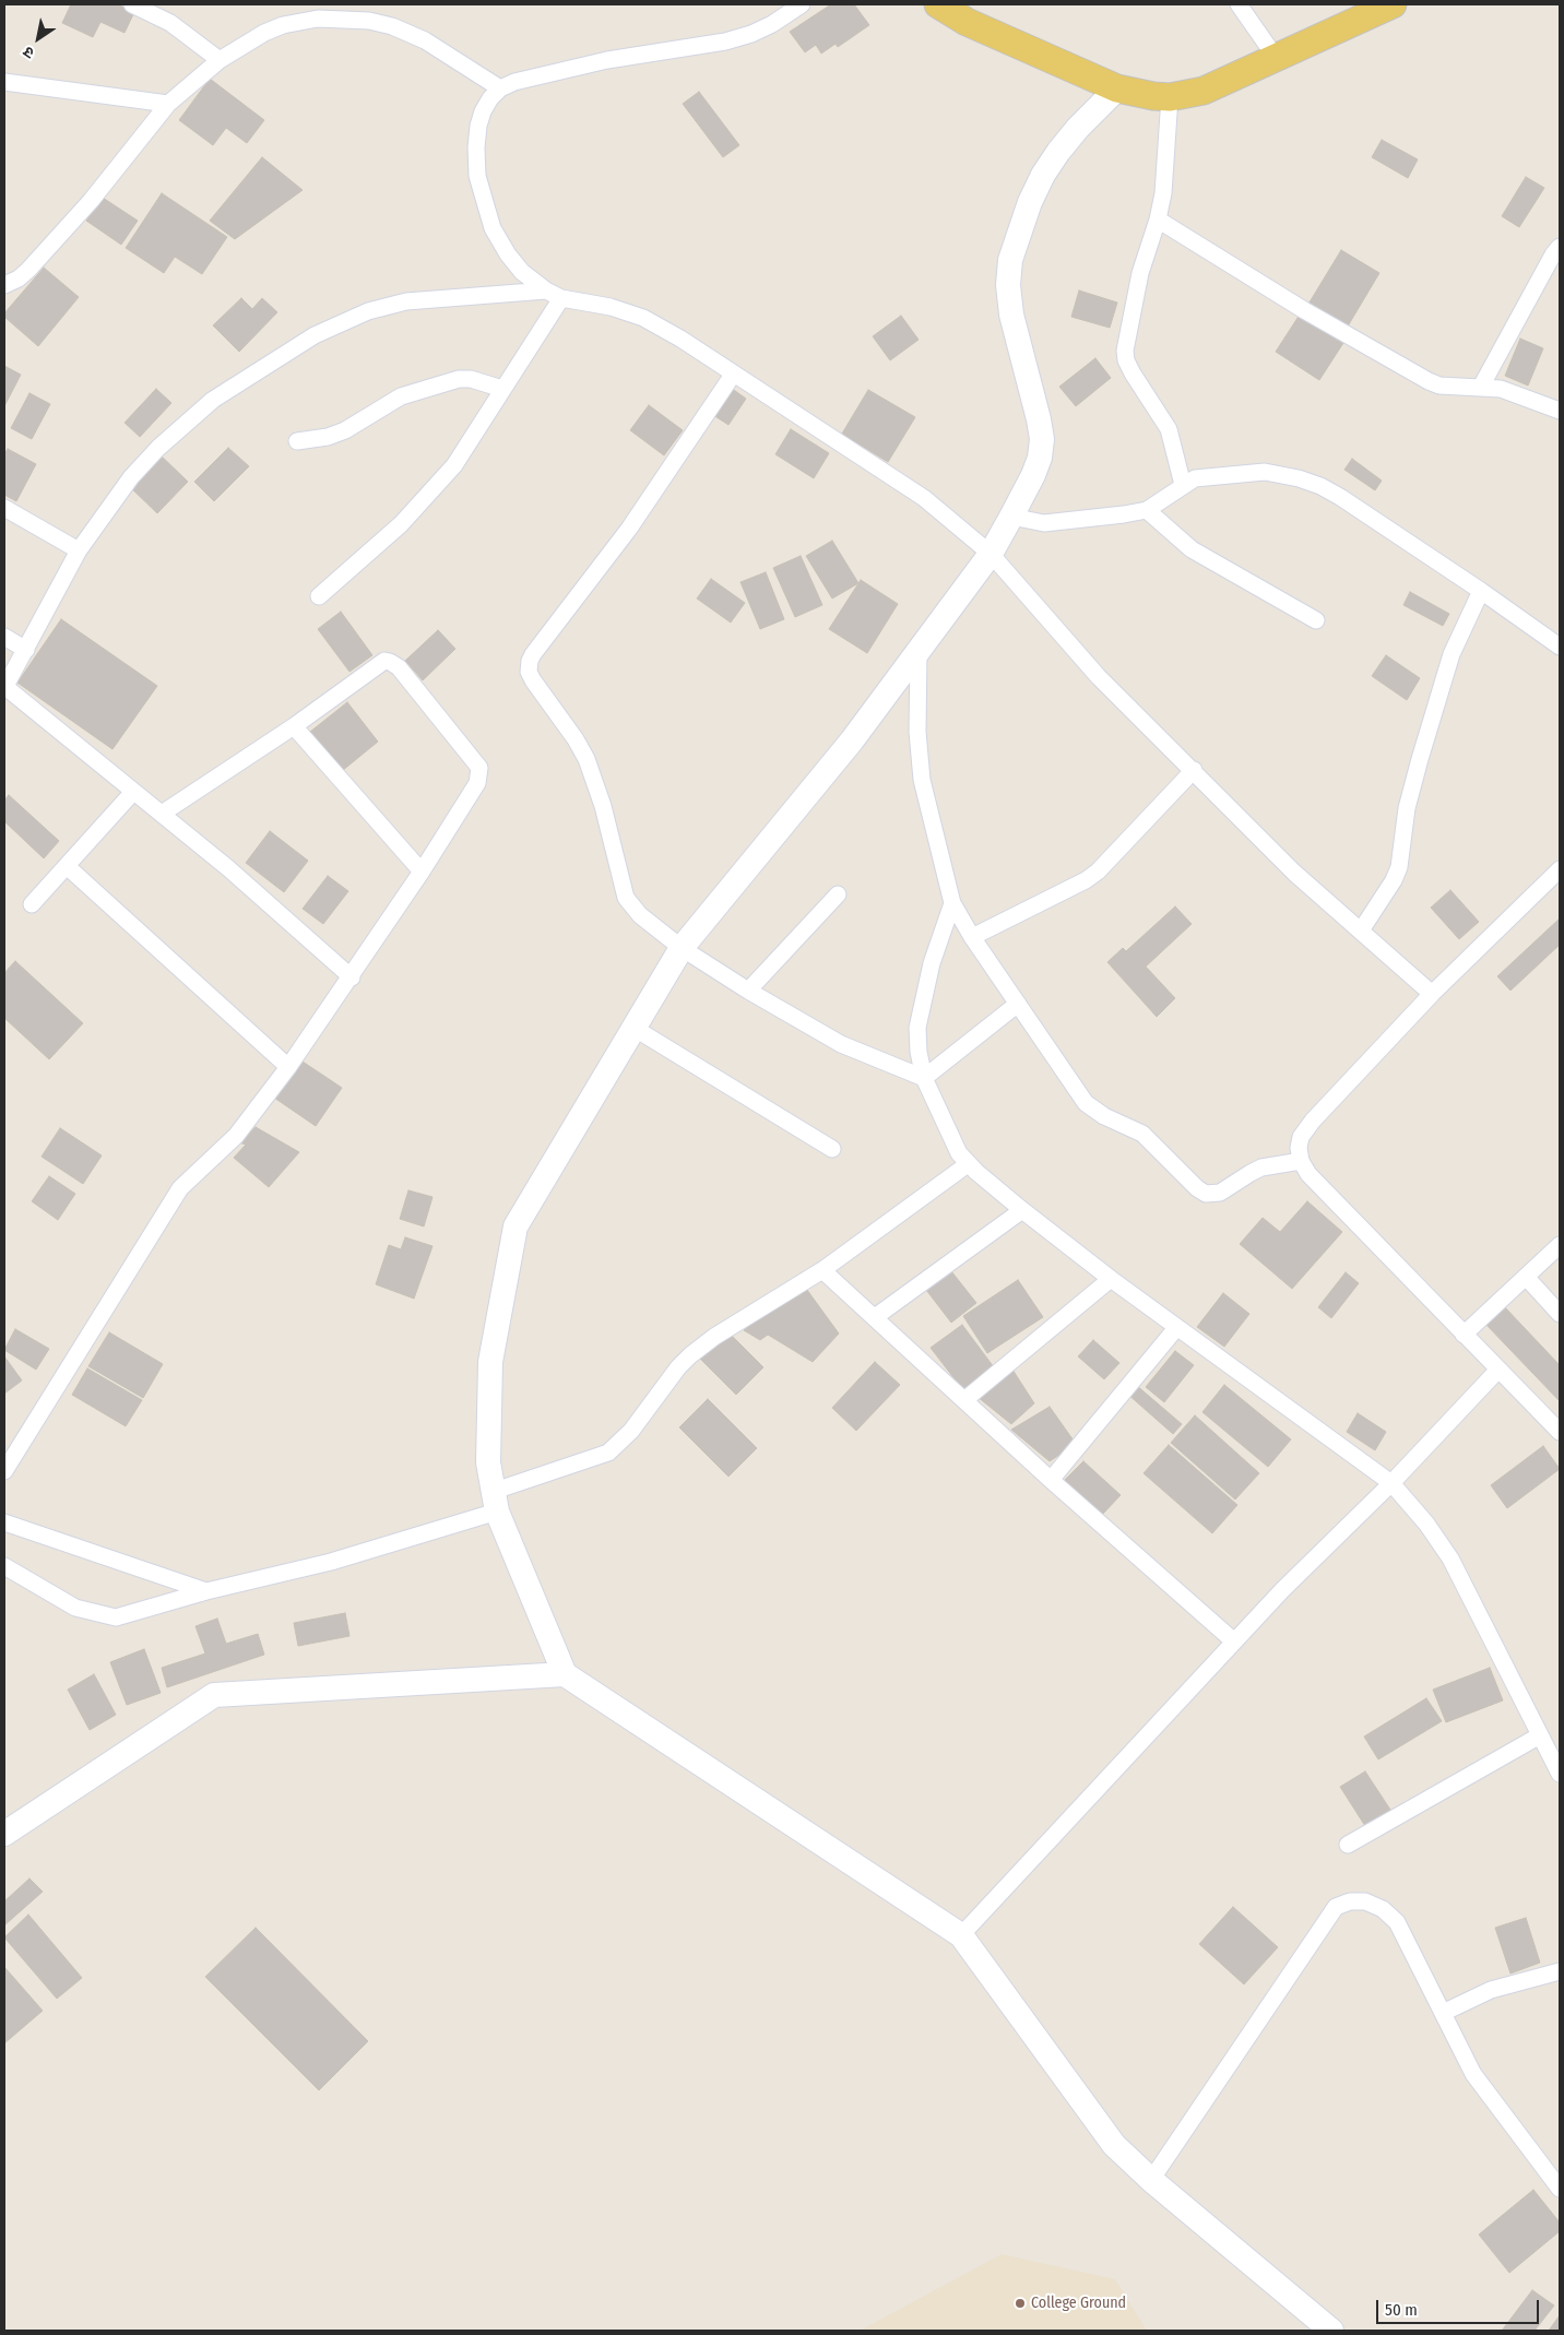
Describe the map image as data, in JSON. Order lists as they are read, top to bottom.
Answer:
{
  "places": ["College Ground"],
  "scale_bar": "50 m",
  "north": "bottom left"
}
